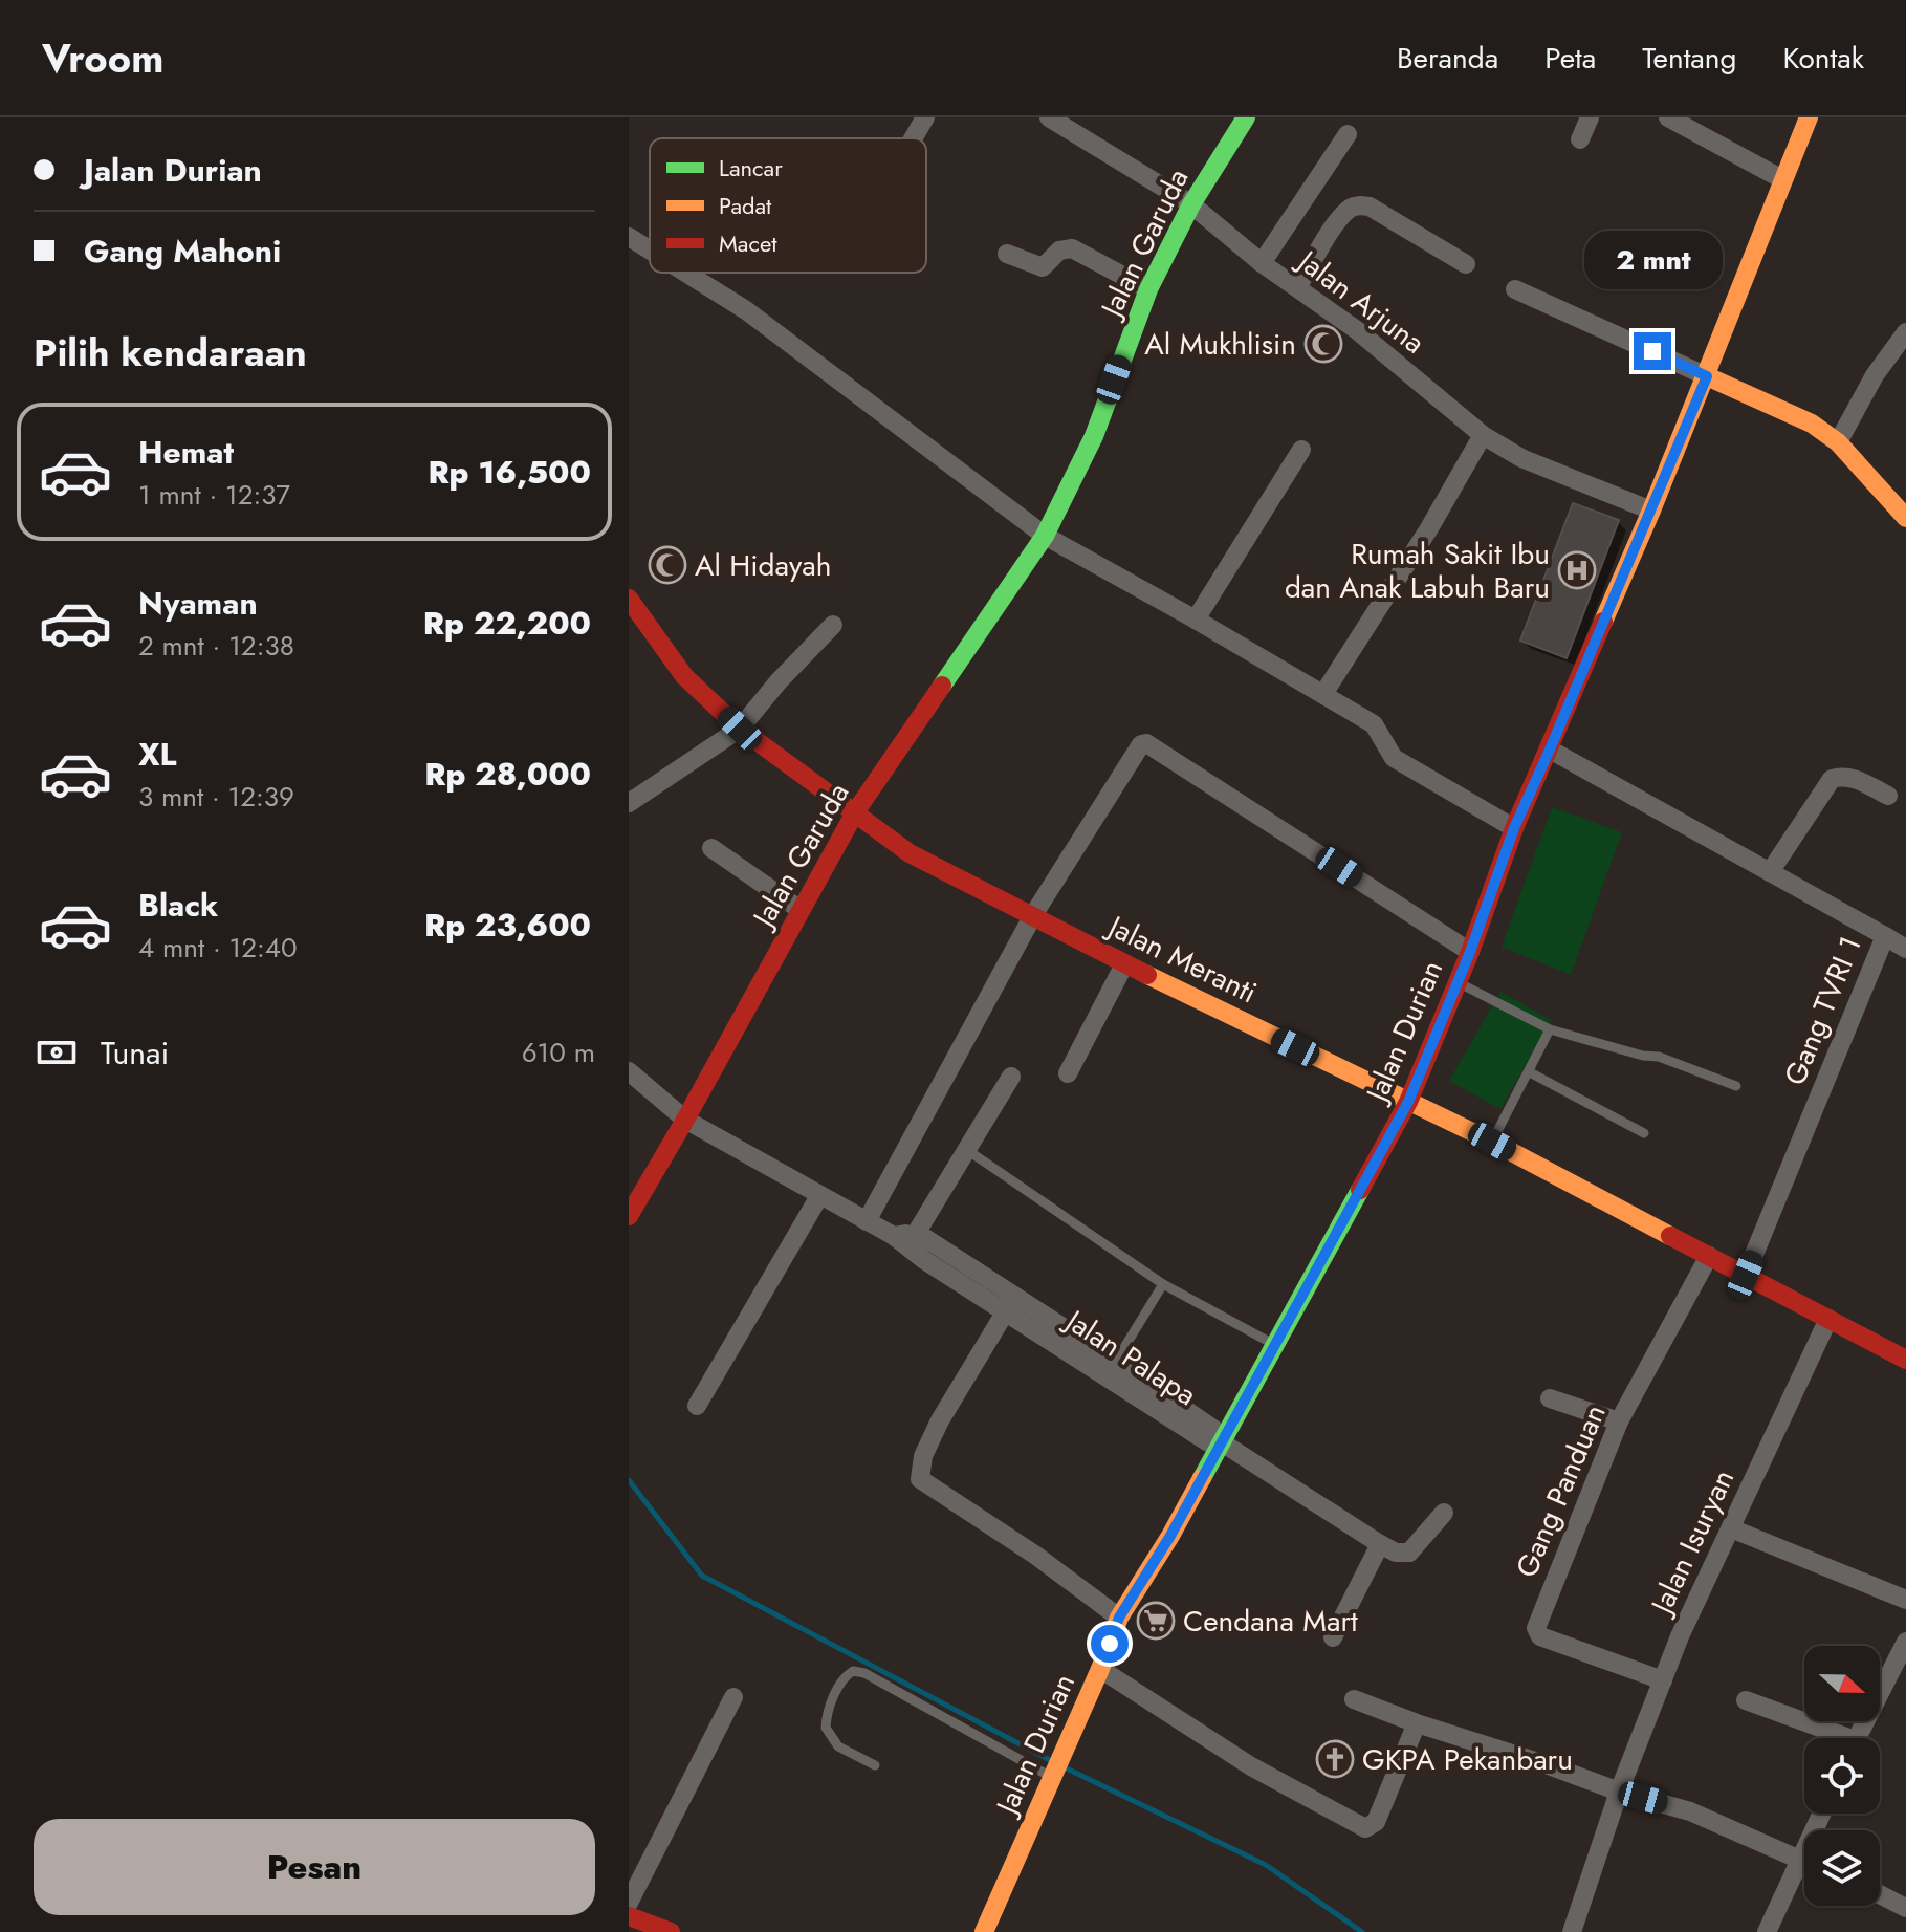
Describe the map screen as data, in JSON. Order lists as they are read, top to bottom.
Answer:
{
  "streets": {
    "street": [
      "Jalan Garuda",
      "Jalan Arjuna",
      "Jalan Meranti",
      "Gang TVRI 1",
      "Jalan Durian",
      "Jalan Palapa",
      "Gang Panduan",
      "Jalan Isuryan"
    ]
  },
  "crossings": [
    ["Jalan Garuda", "Jalan Arjuna"],
    ["Jalan Garuda", "Jalan Meranti"],
    ["Jalan Garuda", "Jalan Palapa"],
    ["Jalan Arjuna", "Jalan Durian"],
    ["Jalan Meranti", "Gang TVRI 1"],
    ["Jalan Meranti", "Jalan Durian"],
    ["Jalan Meranti", "Gang Panduan"],
    ["Jalan Meranti", "Jalan Isuryan"],
    ["Gang TVRI 1", "Jalan Durian"],
    ["Jalan Durian", "Jalan Palapa"],
    ["Gang Panduan", "Jalan Isuryan"]
  ],
  "places": {
    "mosque": ["Al Mukhlisin", "Al Hidayah"],
    "hospital": ["Rumah Sakit Ibu dan Anak Labuh Baru"],
    "supermarket": ["Cendana Mart"],
    "church": ["GKPA Pekanbaru"]
  },
  "legend": ["Lancar", "Padat", "Macet"],
  "north": "right",
  "page": {
    "header": "Vroom",
    "nav": [
      "Beranda",
      "Peta",
      "Tentang",
      "Kontak"
    ],
    "banner": ["Jalan Durian", "Gang Mahoni"],
    "bubble": "2 mnt",
    "heading": "Pilih kendaraan",
    "list": [
      {
        "name": "Hemat",
        "note": "1 mnt · 12:37",
        "value": "Rp 16,500"
      },
      {
        "name": "Nyaman",
        "note": "2 mnt · 12:38",
        "value": "Rp 22,200"
      },
      {
        "name": "XL",
        "note": "3 mnt · 12:39",
        "value": "Rp 28,000"
      },
      {
        "name": "Black",
        "note": "4 mnt · 12:40",
        "value": "Rp 23,600"
      }
    ],
    "pay": ["Tunai", "610 m"],
    "buttons": "Pesan"
  }
}
